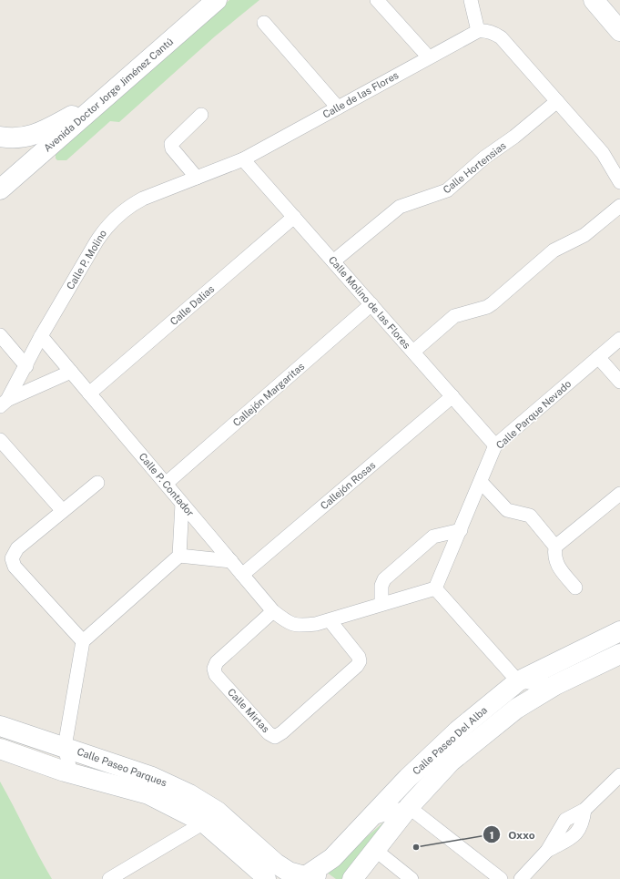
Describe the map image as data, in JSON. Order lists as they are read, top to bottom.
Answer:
{
  "streets": {
    "street": [
      "Avenida Doctor Jorge Jiménez Cantú",
      "Calle de las Flores",
      "Calle Hortensias",
      "Calle P. Molino",
      "Calle Molino de las Flores",
      "Calle Dalias",
      "Callejón Margaritas",
      "Calle Parque Nevado",
      "Calle P. Contador",
      "Callejón Rosas",
      "Calle Mirtas",
      "Calle Paseo Del Alba",
      "Calle Paseo Parques"
    ]
  },
  "crossings": [
    ["Calle de las Flores", "Calle P. Molino"],
    ["Calle de las Flores", "Calle Molino de las Flores"],
    ["Calle Hortensias", "Calle Molino de las Flores"],
    ["Calle P. Molino", "Calle Molino de las Flores"],
    ["Calle P. Molino", "Calle P. Contador"],
    ["Calle Molino de las Flores", "Calle Dalias"],
    ["Calle Molino de las Flores", "Callejón Margaritas"],
    ["Calle Molino de las Flores", "Calle Parque Nevado"],
    ["Calle Molino de las Flores", "Callejón Rosas"],
    ["Calle Dalias", "Calle P. Contador"],
    ["Callejón Margaritas", "Calle P. Contador"],
    ["Calle P. Contador", "Callejón Rosas"],
    ["Calle P. Contador", "Calle Mirtas"],
    ["Calle Paseo Del Alba", "Calle Paseo Parques"]
  ],
  "places": ["Oxxo"]
}
